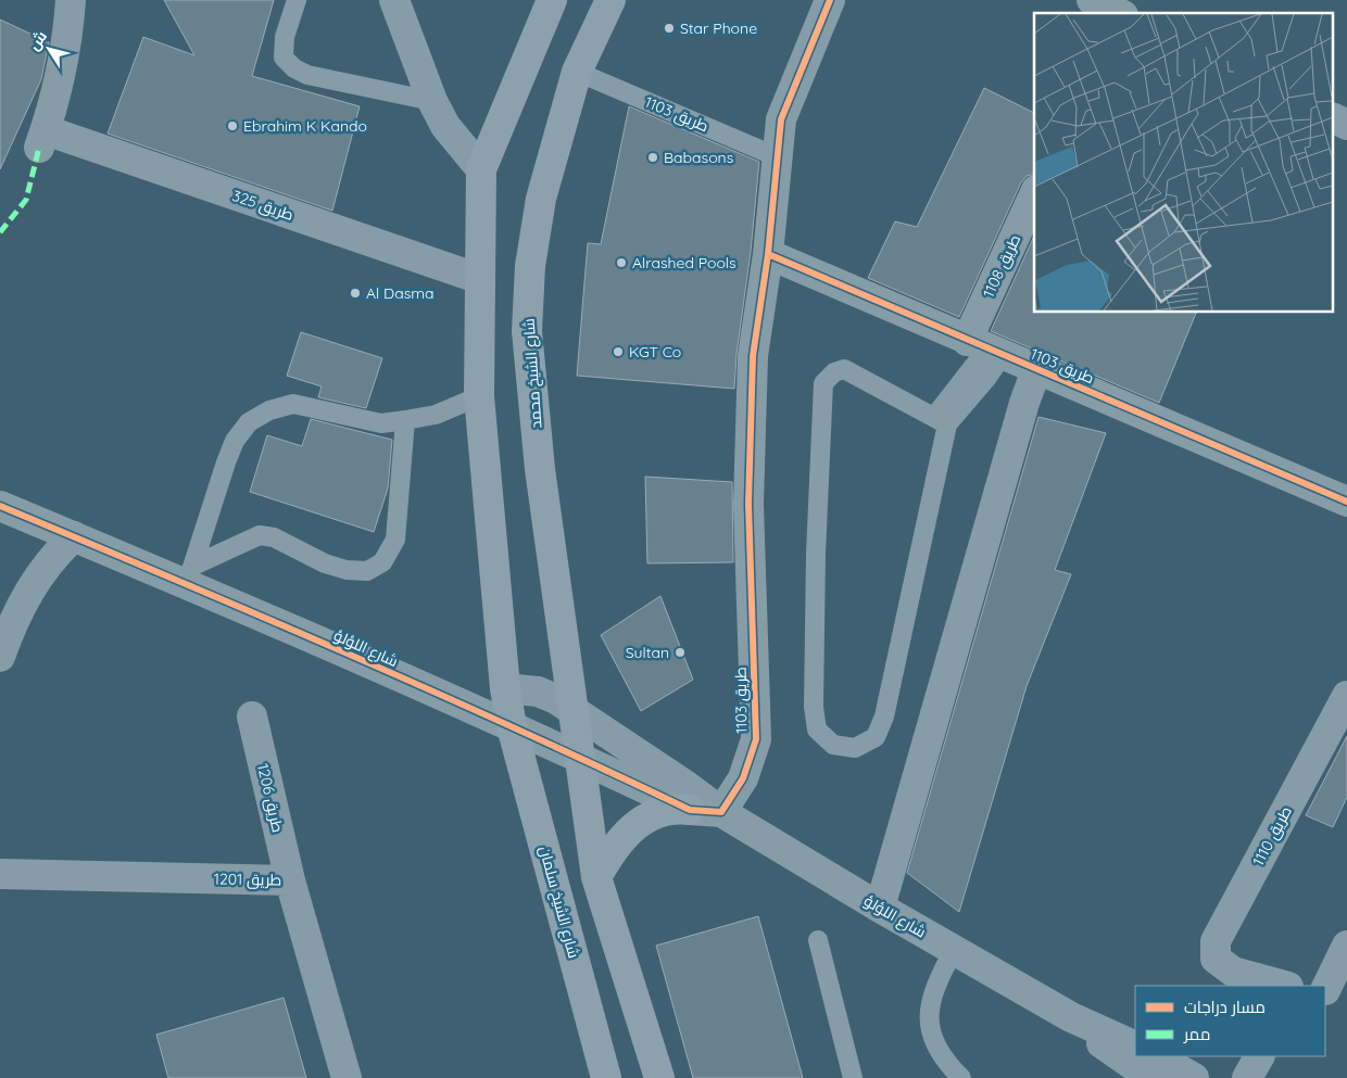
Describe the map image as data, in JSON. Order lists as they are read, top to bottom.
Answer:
{
  "streets": {
    "main road": ["شارع الشيخ محمد", "شارع الشيخ سلمان"],
    "street": [
      "طريق 1103",
      "طريق 325",
      "طريق 1108",
      "شارع اللؤلؤ",
      "طريق 1206",
      "طريق 1110",
      "طريق 1201"
    ]
  },
  "crossings": [
    ["طريق 1103", "طريق 1108"],
    ["طريق 1103", "شارع الشيخ محمد"],
    ["طريق 1103", "شارع اللؤلؤ"],
    ["شارع الشيخ محمد", "شارع اللؤلؤ"],
    ["شارع اللؤلؤ", "شارع الشيخ سلمان"],
    ["طريق 1206", "طريق 1201"]
  ],
  "places": [
    "Star Phone",
    "Ebrahim K Kando",
    "Babasons",
    "Alrashed Pools",
    "Al Dasma",
    "KGT Co",
    "Sultan"
  ],
  "legend": ["مسار دراجات", "ممر"],
  "north": "top left"
}
